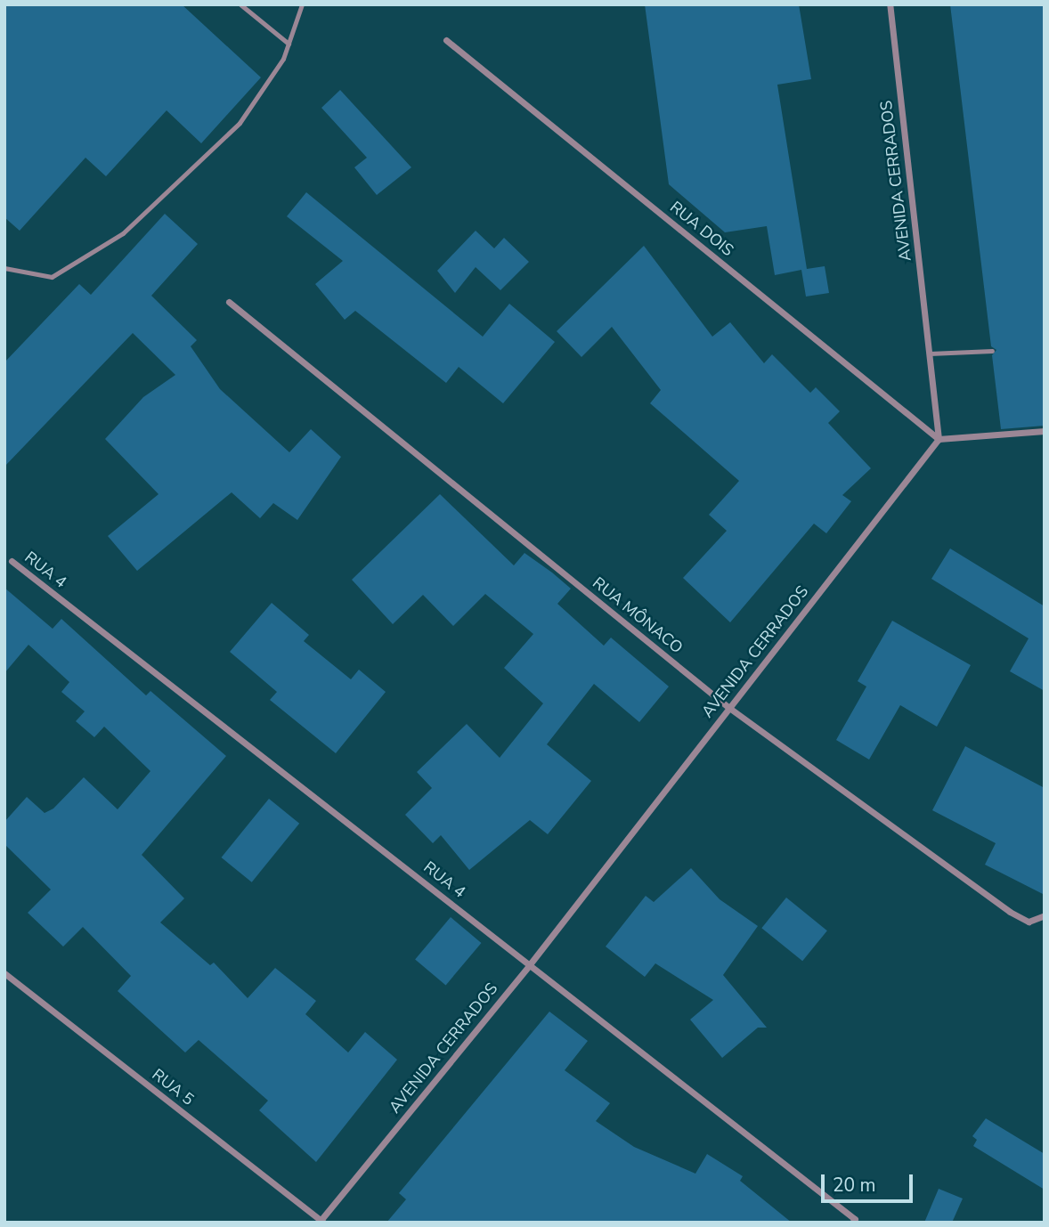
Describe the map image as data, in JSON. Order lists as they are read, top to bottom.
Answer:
{
  "streets": {
    "street": [
      "AVENIDA CERRADOS",
      "RUA DOIS",
      "RUA 4",
      "RUA MÔNACO",
      "RUA 5"
    ]
  },
  "crossings": [
    ["AVENIDA CERRADOS", "RUA DOIS"],
    ["AVENIDA CERRADOS", "RUA 4"],
    ["AVENIDA CERRADOS", "RUA MÔNACO"],
    ["AVENIDA CERRADOS", "RUA 5"]
  ],
  "scale_bar": "20 m"
}
